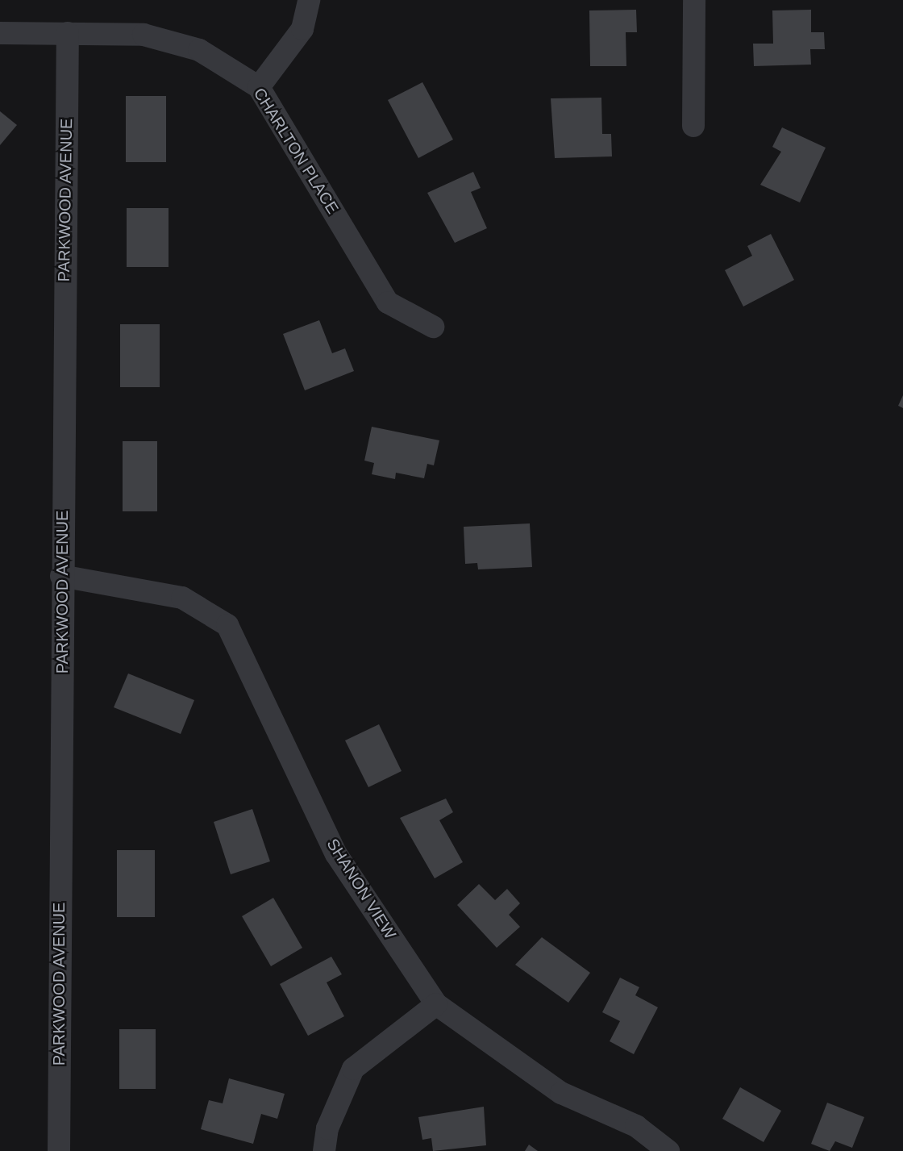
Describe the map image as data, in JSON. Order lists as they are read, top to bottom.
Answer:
{
  "streets": {
    "street": ["CHARLTON PLACE", "PARKWOOD AVENUE", "SHANON VIEW"]
  },
  "crossings": [
    ["CHARLTON PLACE", "PARKWOOD AVENUE"],
    ["PARKWOOD AVENUE", "SHANON VIEW"]
  ]
}
